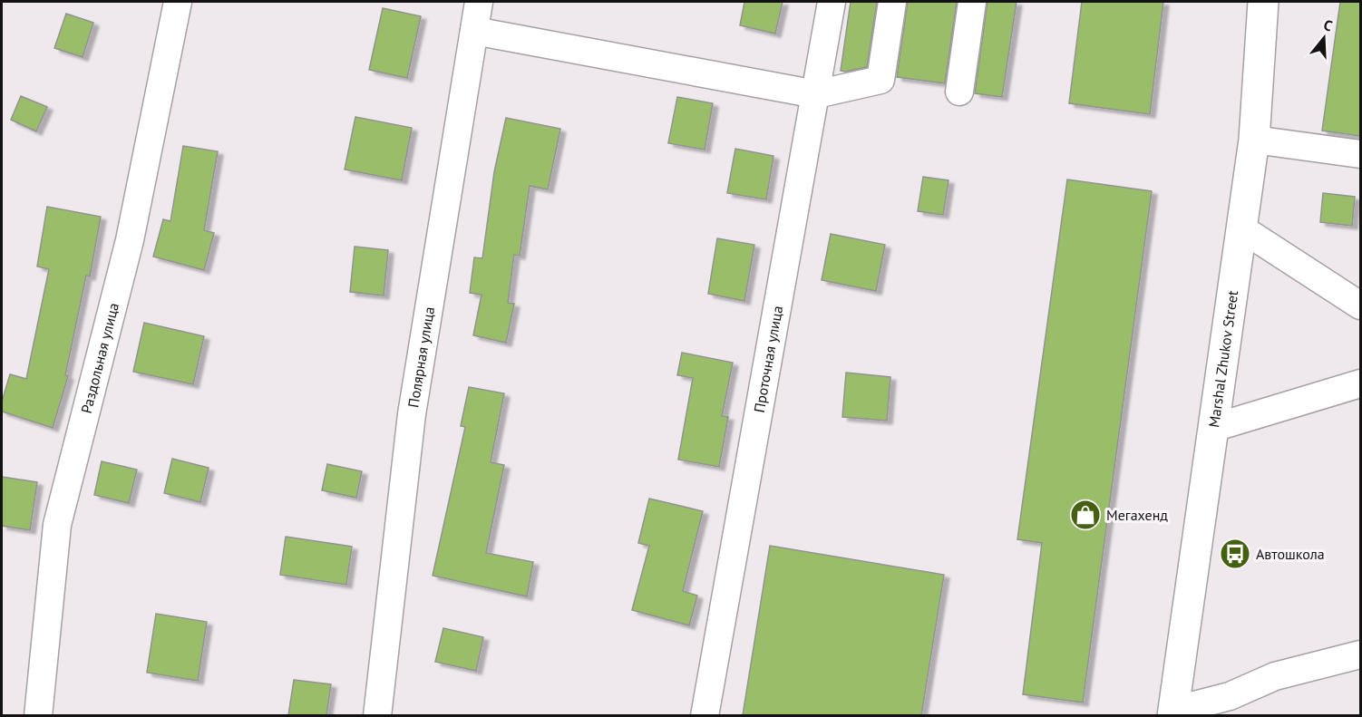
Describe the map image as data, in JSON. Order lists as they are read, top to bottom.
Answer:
{
  "streets": {
    "main road": ["Marshal Zhukov Street"],
    "street": ["Раздольная улица", "Полярная улица", "Проточная улица"]
  },
  "places": {
    "shop": ["Мегахенд"],
    "bus stop": ["Автошкола"]
  },
  "north": "top"
}
